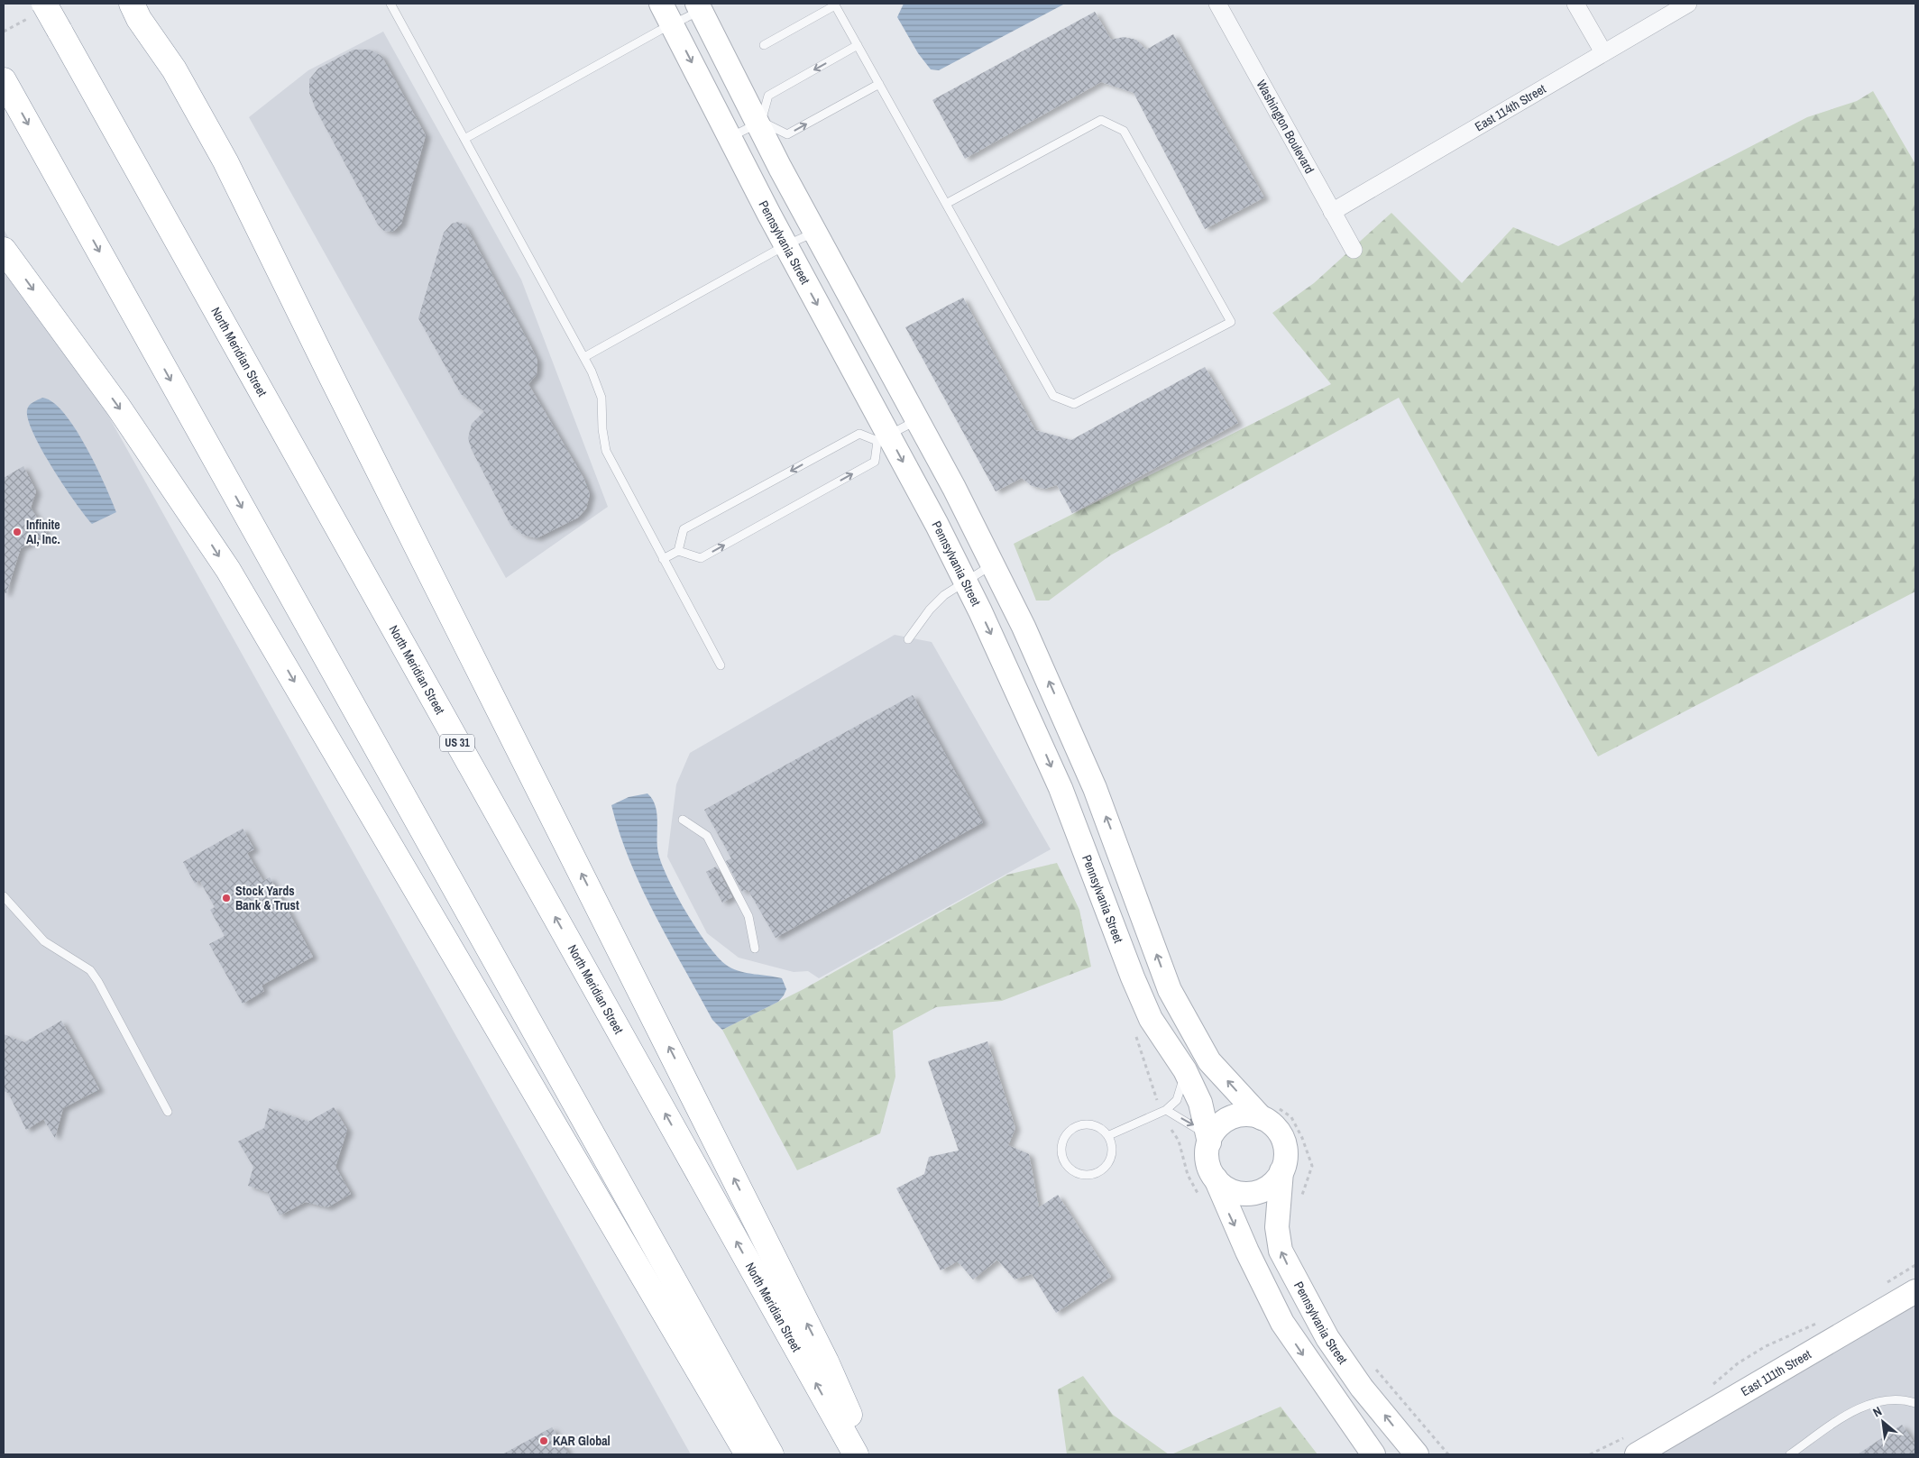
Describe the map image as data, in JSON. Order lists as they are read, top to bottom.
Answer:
{
  "streets": {
    "highway": ["North Meridian Street", "US 31"],
    "main road": ["Pennsylvania Street", "East 111th Street"],
    "street": ["East 114th Street", "Washington Boulevard"]
  },
  "crossings": [
    ["East 114th Street", "Washington Boulevard"]
  ],
  "places": ["Infinite AI, Inc.", "Stock Yards Bank & Trust", "KAR Global"],
  "north": "top left"
}
